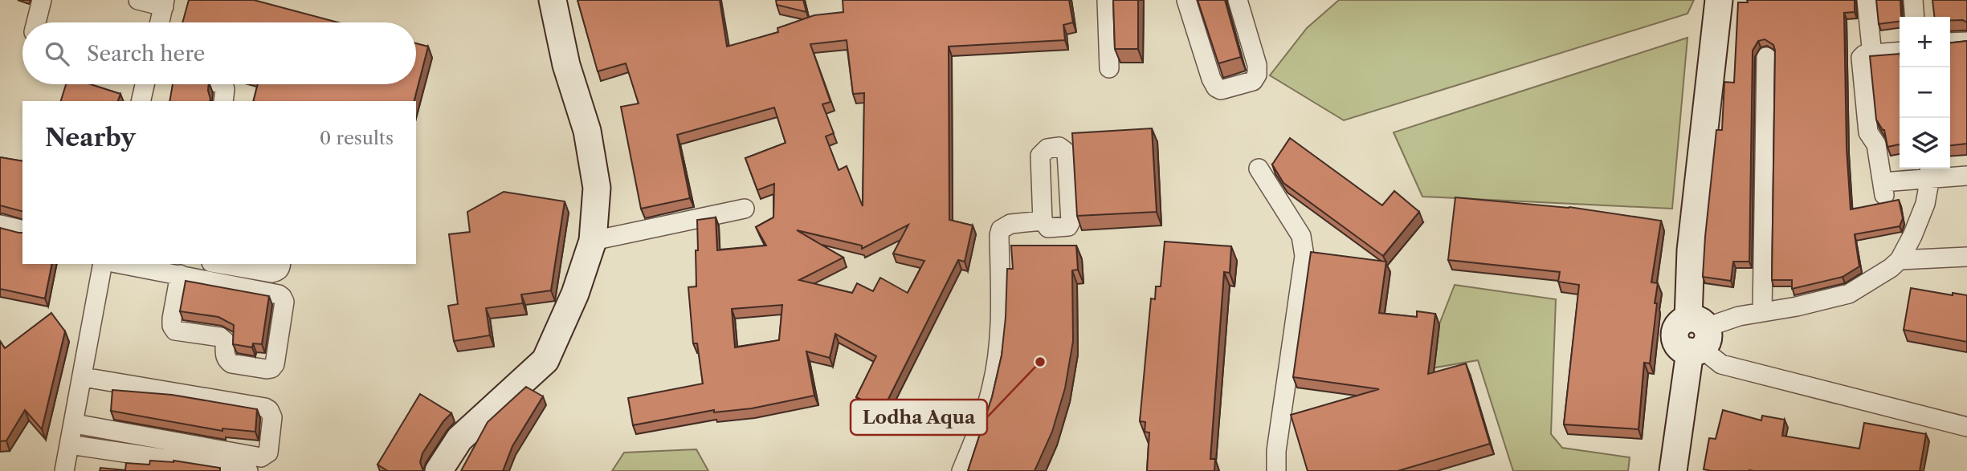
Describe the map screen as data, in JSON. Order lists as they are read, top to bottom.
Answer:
{
  "places": ["Lodha Aqua"],
  "page": {
    "map_buttons": ["+", "−"],
    "search": "Search here",
    "heading": ["Nearby", "0 results"]
  }
}
